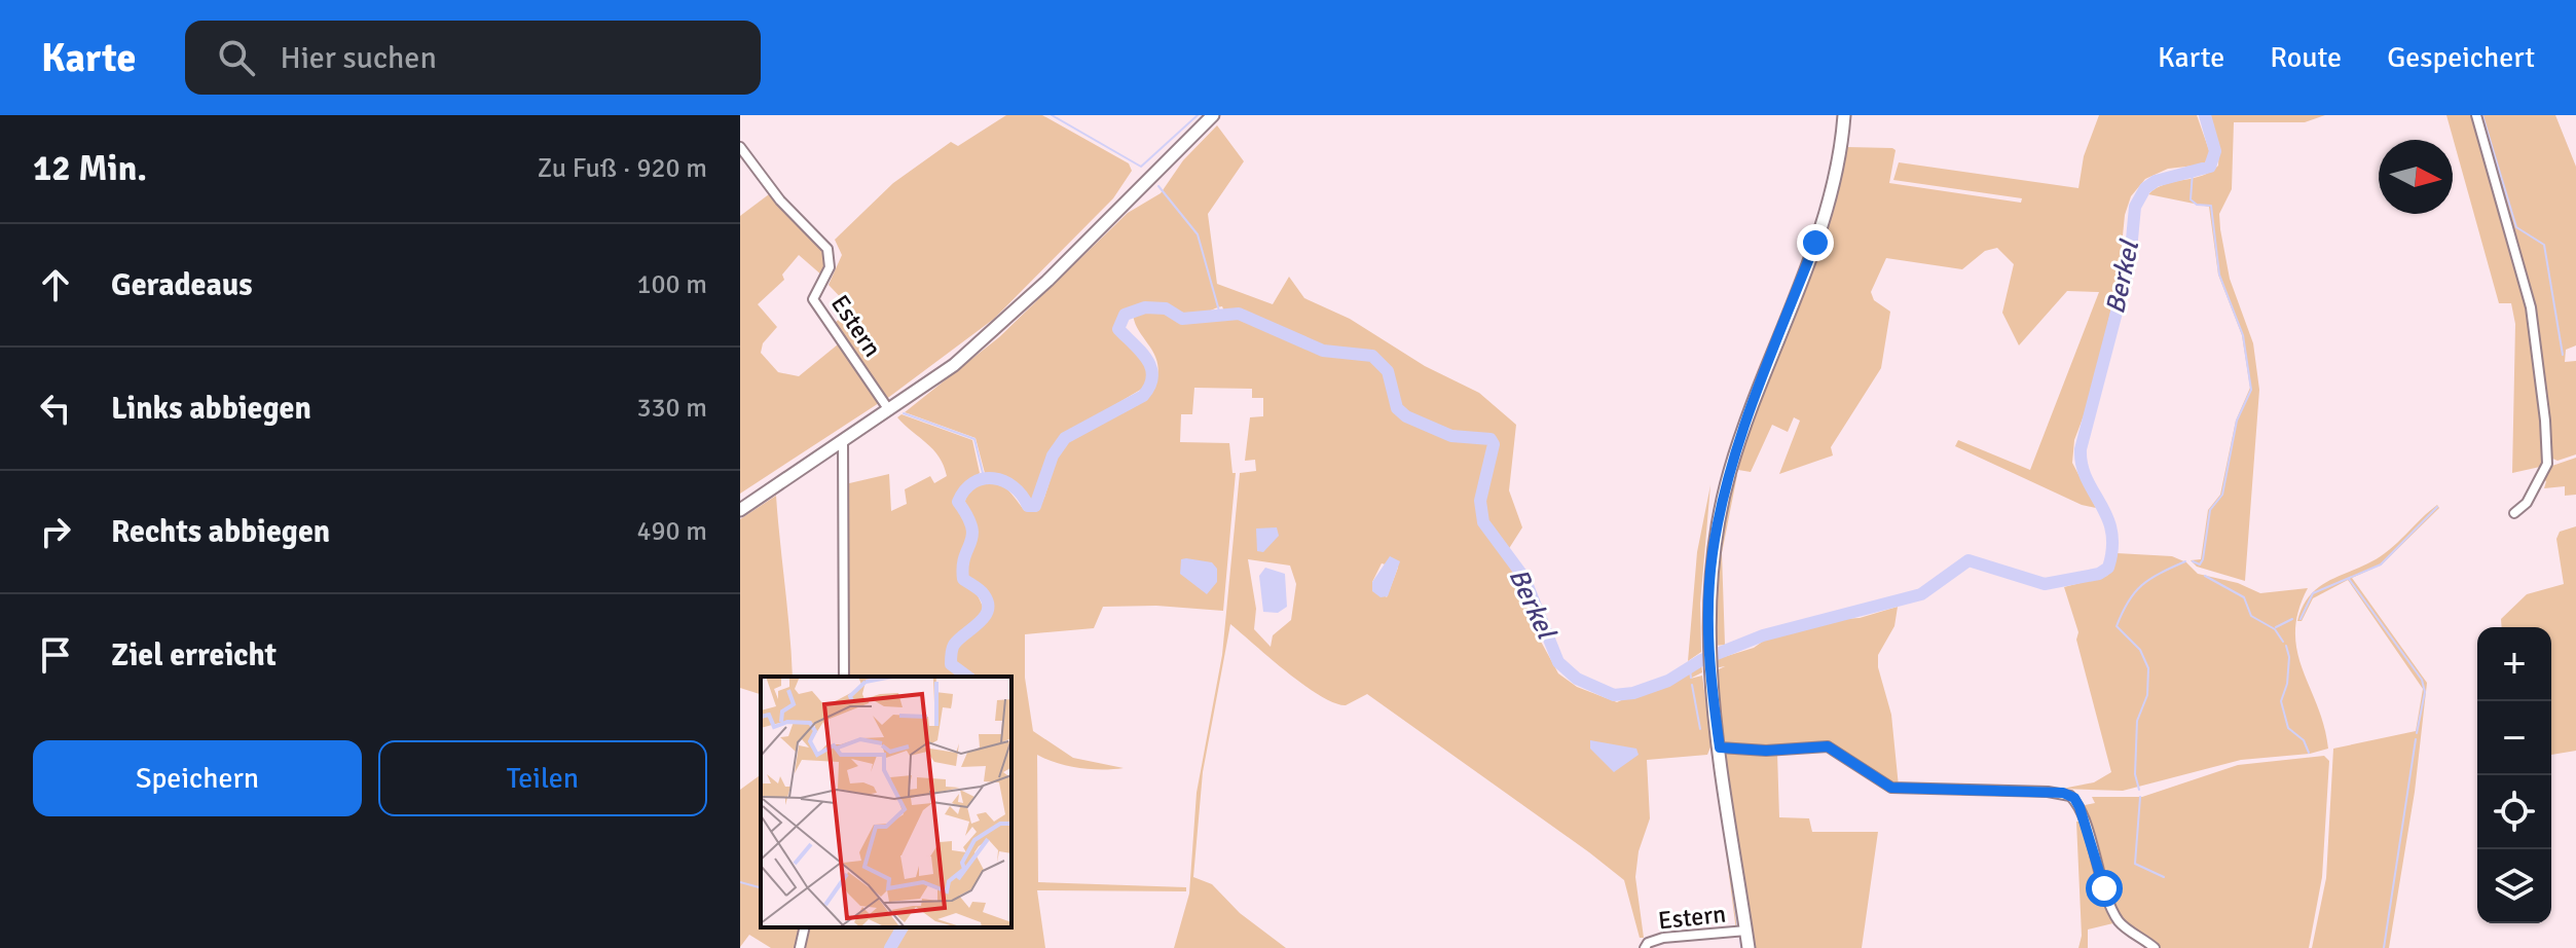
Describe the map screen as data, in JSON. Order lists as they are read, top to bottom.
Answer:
{
  "streets": {
    "street": ["Estern"]
  },
  "water": ["Berkel"],
  "north": "right",
  "page": {
    "header": "Karte",
    "search": "Hier suchen",
    "nav": ["Karte", "Route", "Gespeichert"],
    "heading": ["12 Min.", "Zu Fuß · 920 m"],
    "list": [
      ["Geradeaus", "100 m"],
      ["Links abbiegen", "330 m"],
      ["Rechts abbiegen", "490 m"],
      "Ziel erreicht"
    ],
    "map_buttons": ["+", "−"],
    "buttons": ["Speichern", "Teilen"]
  }
}
